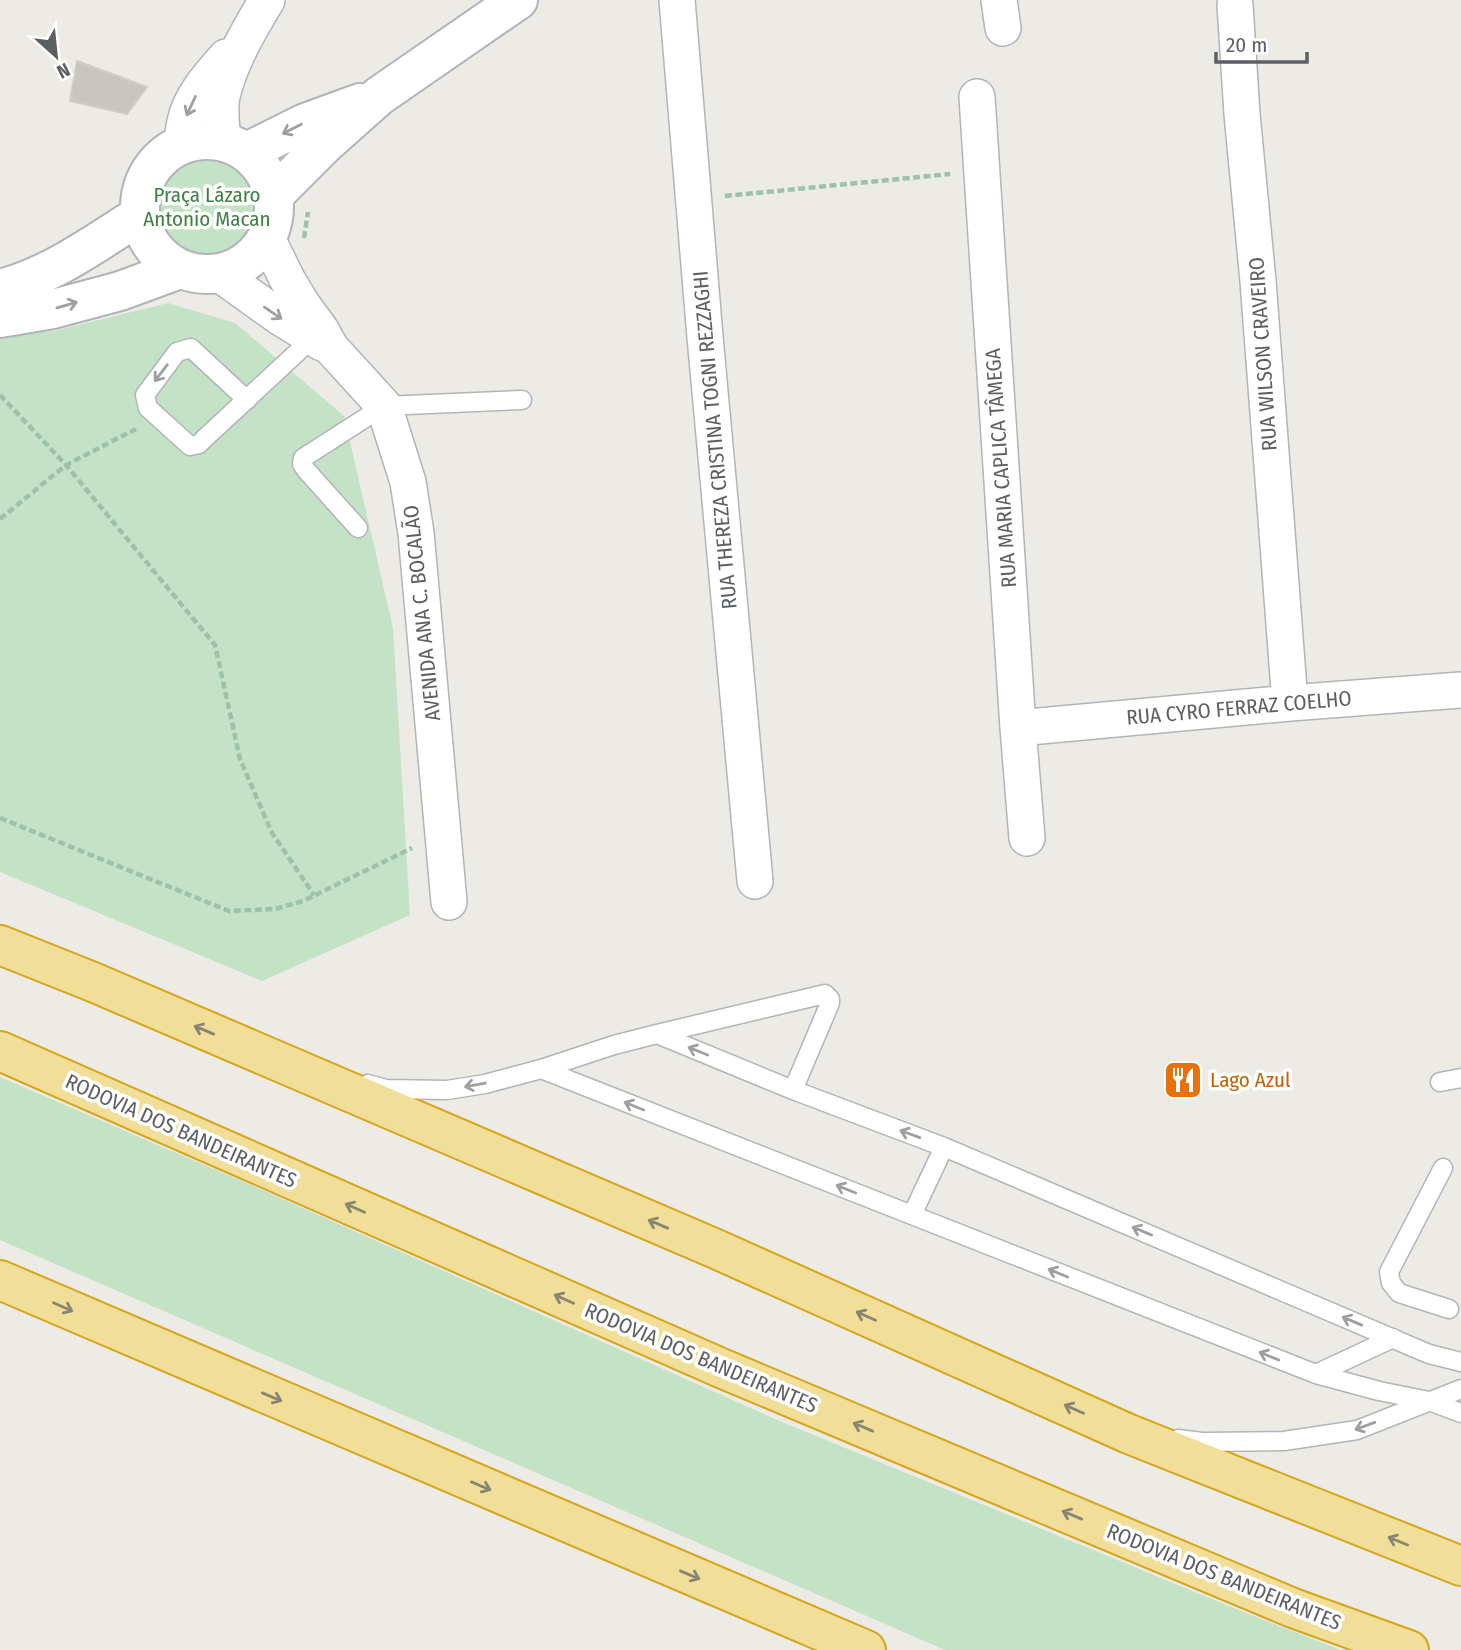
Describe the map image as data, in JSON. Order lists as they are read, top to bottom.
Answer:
{
  "streets": {
    "highway": ["RODOVIA DOS BANDEIRANTES"],
    "street": [
      "RUA WILSON CRAVEIRO",
      "RUA THEREZA CRISTINA TOGNI REZZAGHI",
      "RUA MARIA CAPLICA TÂMEGA",
      "AVENIDA ANA C. BOCALÃO",
      "RUA CYRO FERRAZ COELHO"
    ]
  },
  "crossings": [
    ["RUA WILSON CRAVEIRO", "RUA CYRO FERRAZ COELHO"],
    ["RUA MARIA CAPLICA TÂMEGA", "RUA CYRO FERRAZ COELHO"]
  ],
  "parks": ["Praça Lázaro Antonio Macan"],
  "places": {
    "restaurant": ["Lago Azul"]
  },
  "scale_bar": "20 m",
  "north": "bottom right"
}
